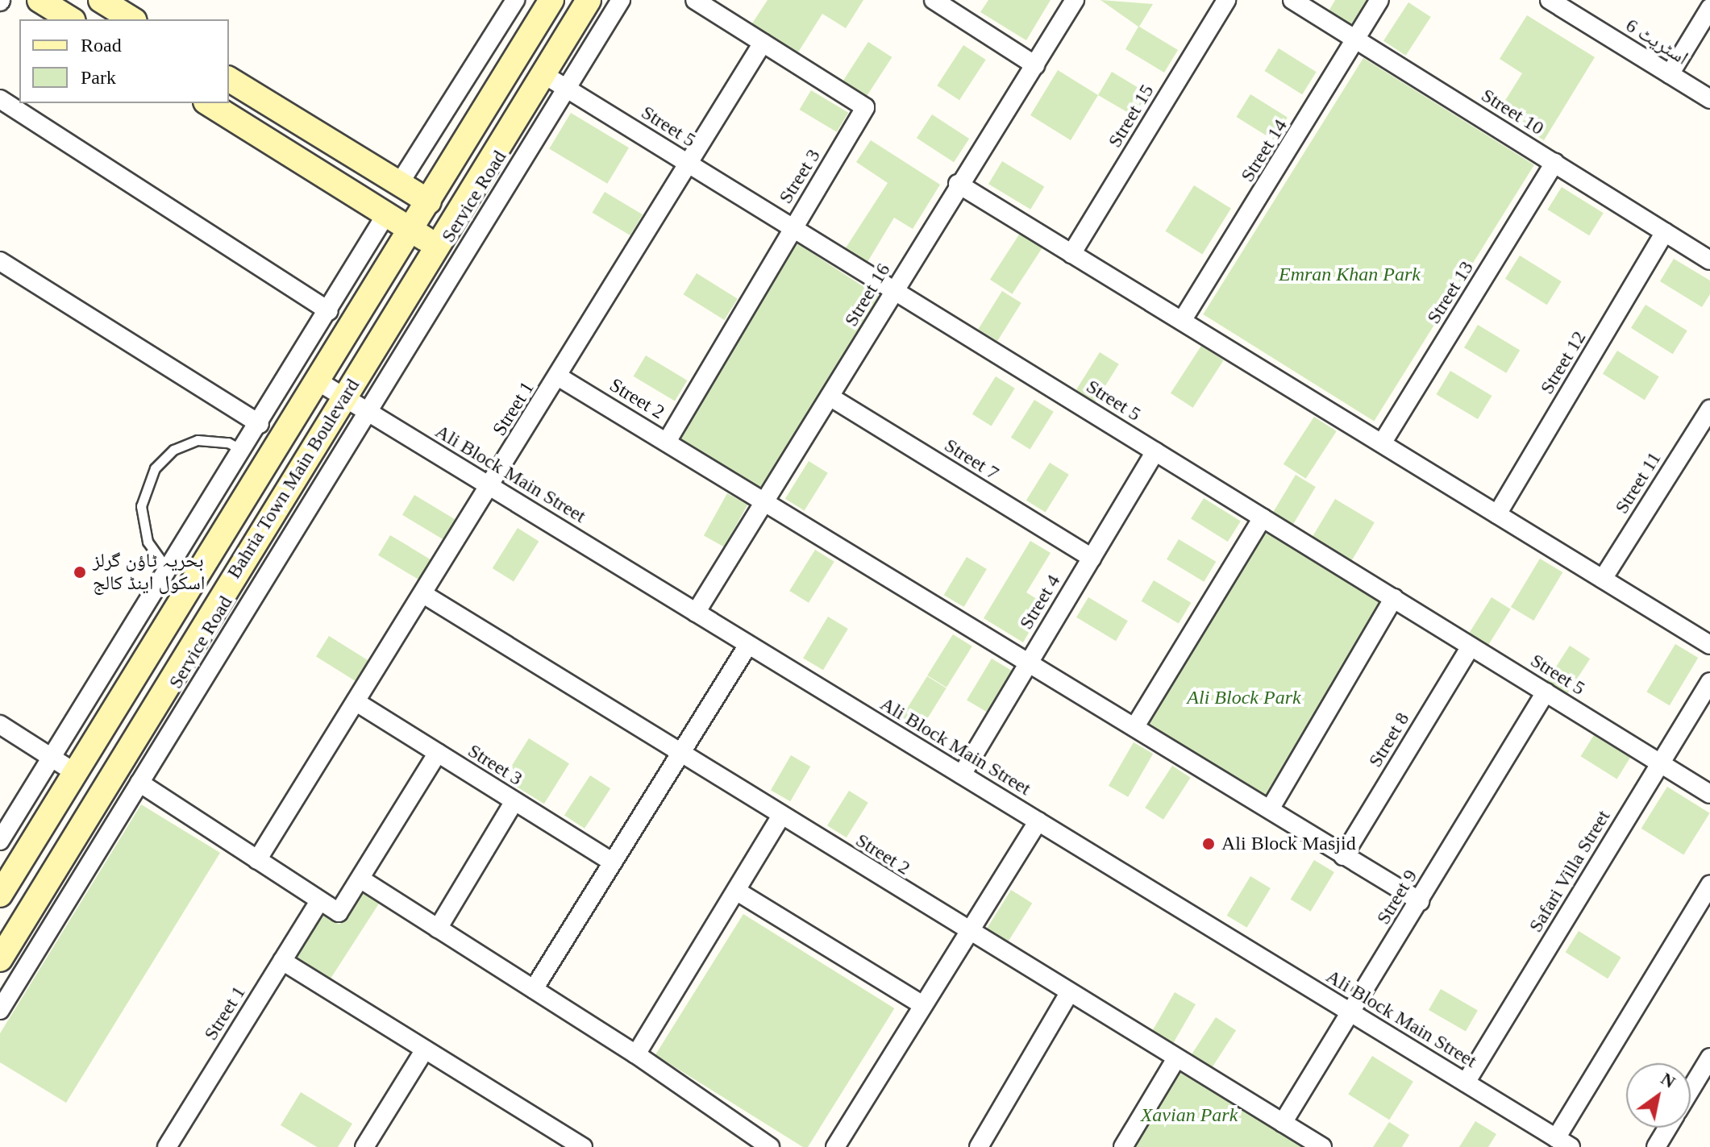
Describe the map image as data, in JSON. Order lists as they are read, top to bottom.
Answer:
{
  "streets": {
    "main road": ["Bahria Town Main Boulevard"],
    "street": [
      "اسٹریٹ 6",
      "Street 10",
      "Street 15",
      "Street 5",
      "Street 14",
      "Street 3",
      "Service Road",
      "Street 13",
      "Street 16",
      "Street 12",
      "Street 2",
      "Street 1",
      "Street 7",
      "Ali Block Main Street",
      "Street 11",
      "Street 4",
      "Street 8",
      "Safari Villa Street",
      "Street 9"
    ]
  },
  "crossings": [
    ["Street 10", "Street 14"],
    ["Street 10", "Street 13"],
    ["Street 10", "Street 12"],
    ["Street 5", "Street 3"],
    ["Street 5", "Service Road"],
    ["Street 5", "Street 16"],
    ["Street 5", "Street 1"],
    ["Street 5", "Bahria Town Main Boulevard"],
    ["Street 5", "Street 4"],
    ["Street 5", "Street 8"],
    ["Street 5", "Safari Villa Street"],
    ["Street 5", "Street 9"],
    ["Street 3", "Street 2"],
    ["Street 3", "Street 1"],
    ["Service Road", "Ali Block Main Street"],
    ["Street 16", "Street 2"],
    ["Street 16", "Street 7"],
    ["Street 16", "Ali Block Main Street"],
    ["Street 2", "Street 1"],
    ["Street 2", "Street 4"],
    ["Street 2", "Street 8"],
    ["Street 2", "Street 9"],
    ["Street 1", "Ali Block Main Street"],
    ["Street 7", "Street 4"],
    ["Ali Block Main Street", "Bahria Town Main Boulevard"],
    ["Ali Block Main Street", "Street 4"],
    ["Ali Block Main Street", "Safari Villa Street"],
    ["Ali Block Main Street", "Street 9"]
  ],
  "parks": ["Emran Khan Park", "Ali Block Park", "Xavian Park"],
  "places": ["بحریہ ٹاؤن گرلز اسکول اینڈ کالج", "Ali Block Masjid"],
  "legend": ["Road", "Park"],
  "north": "top right"
}
